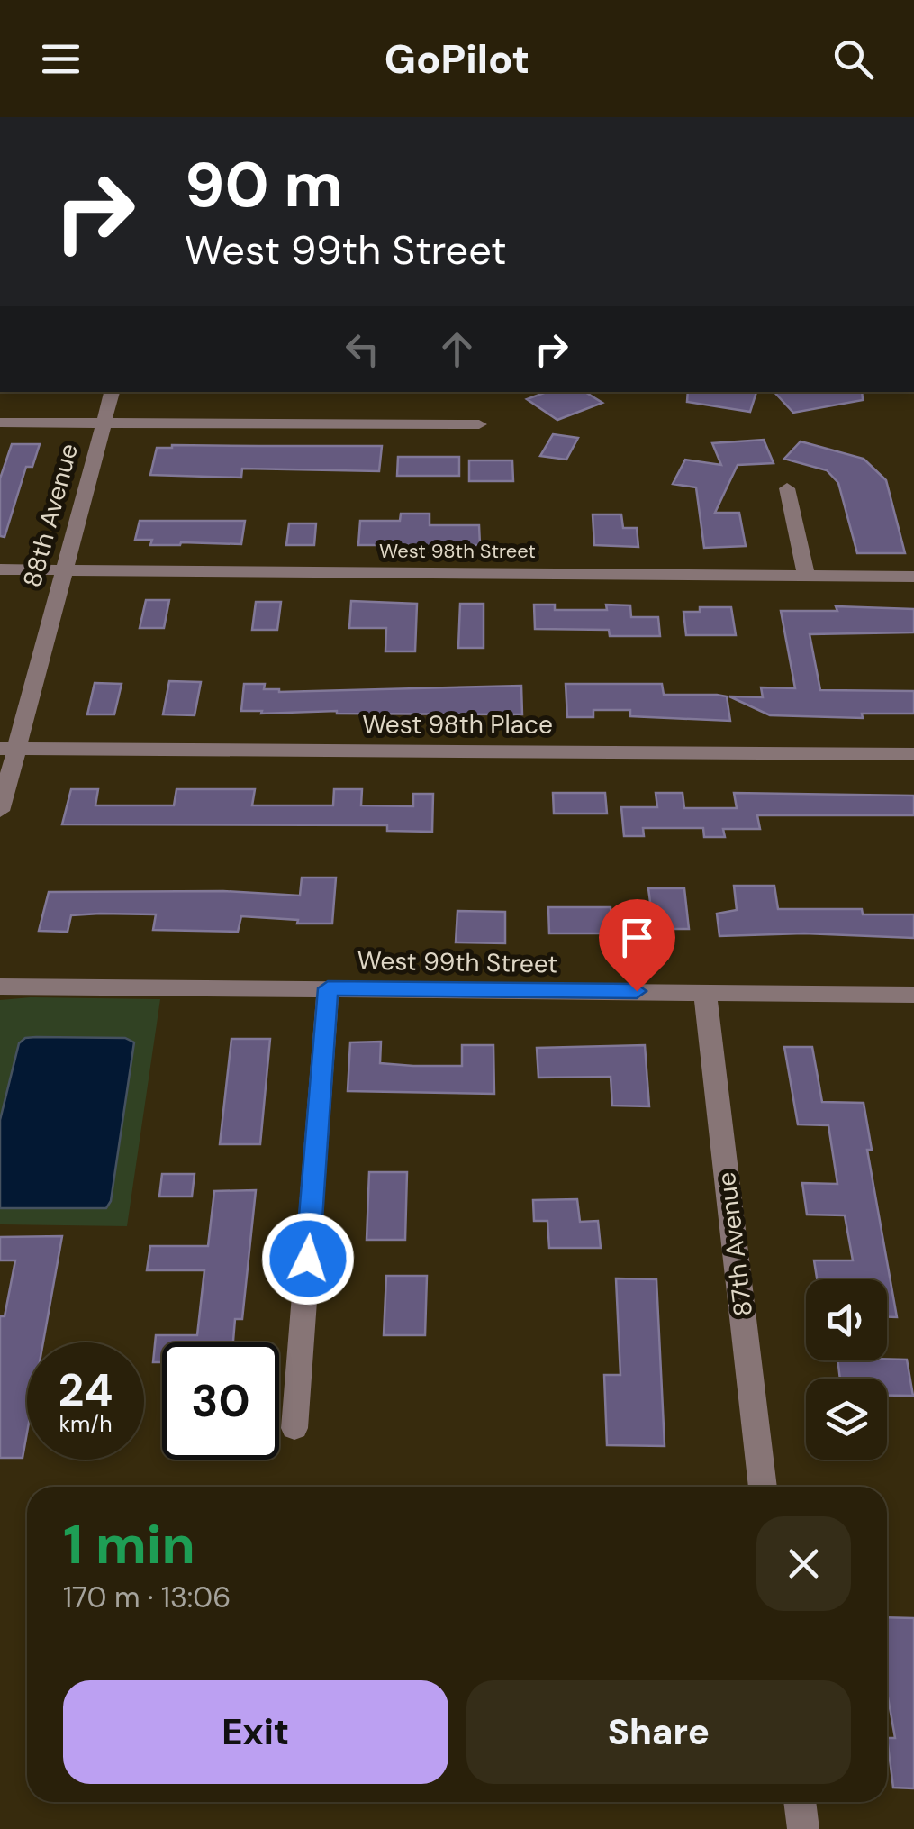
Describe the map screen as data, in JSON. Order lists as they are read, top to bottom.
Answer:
{
  "streets": {
    "street": [
      "88th Avenue",
      "West 98th Street",
      "West 98th Place",
      "West 99th Street",
      "87th Avenue"
    ]
  },
  "crossings": [
    ["88th Avenue", "West 98th Street"],
    ["88th Avenue", "West 98th Place"],
    ["West 99th Street", "87th Avenue"]
  ],
  "page": {
    "header": "GoPilot",
    "turn": ["90 m", "West 99th Street"],
    "speed": "24 km/h",
    "limit": "30",
    "heading": ["1 min", "170 m · 13:06"],
    "buttons": ["Exit", "Share"]
  }
}
